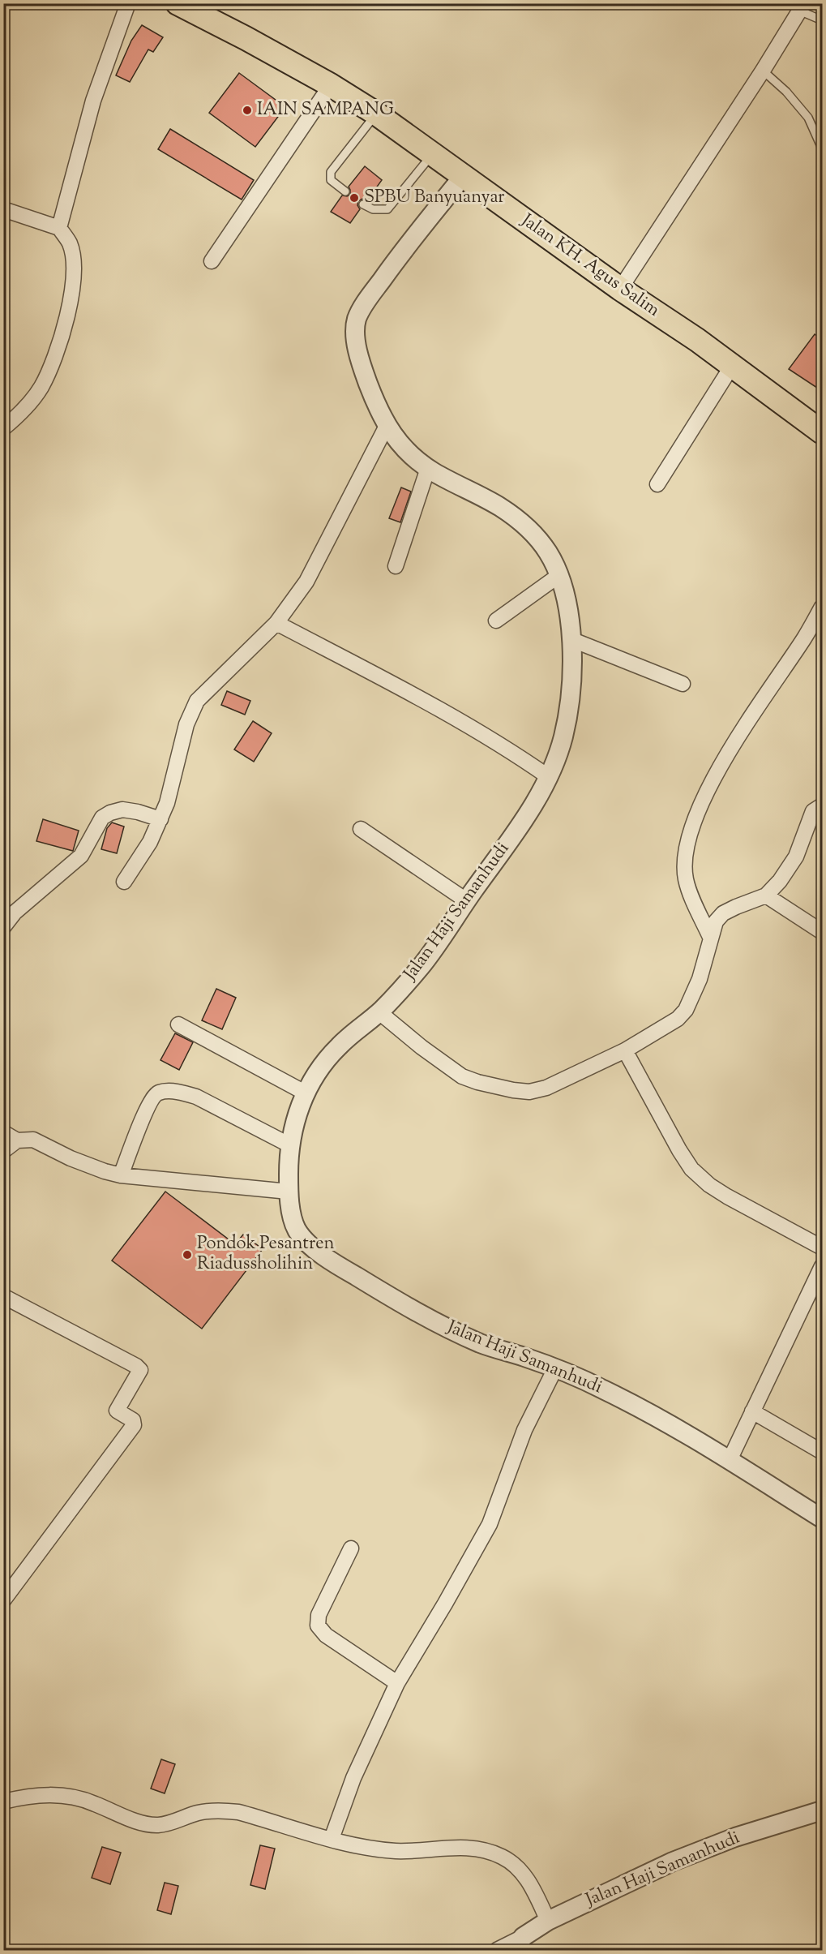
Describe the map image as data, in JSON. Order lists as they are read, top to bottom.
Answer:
{
  "streets": {
    "highway": ["Jalan KH. Agus Salim"],
    "street": ["Jalan Haji Samanhudi"]
  },
  "crossings": [
    ["Jalan KH. Agus Salim", "Jalan Haji Samanhudi"]
  ],
  "places": ["IAIN SAMPANG", "SPBU Banyuanyar", "Pondok Pesantren Riadussholihin"]
}
